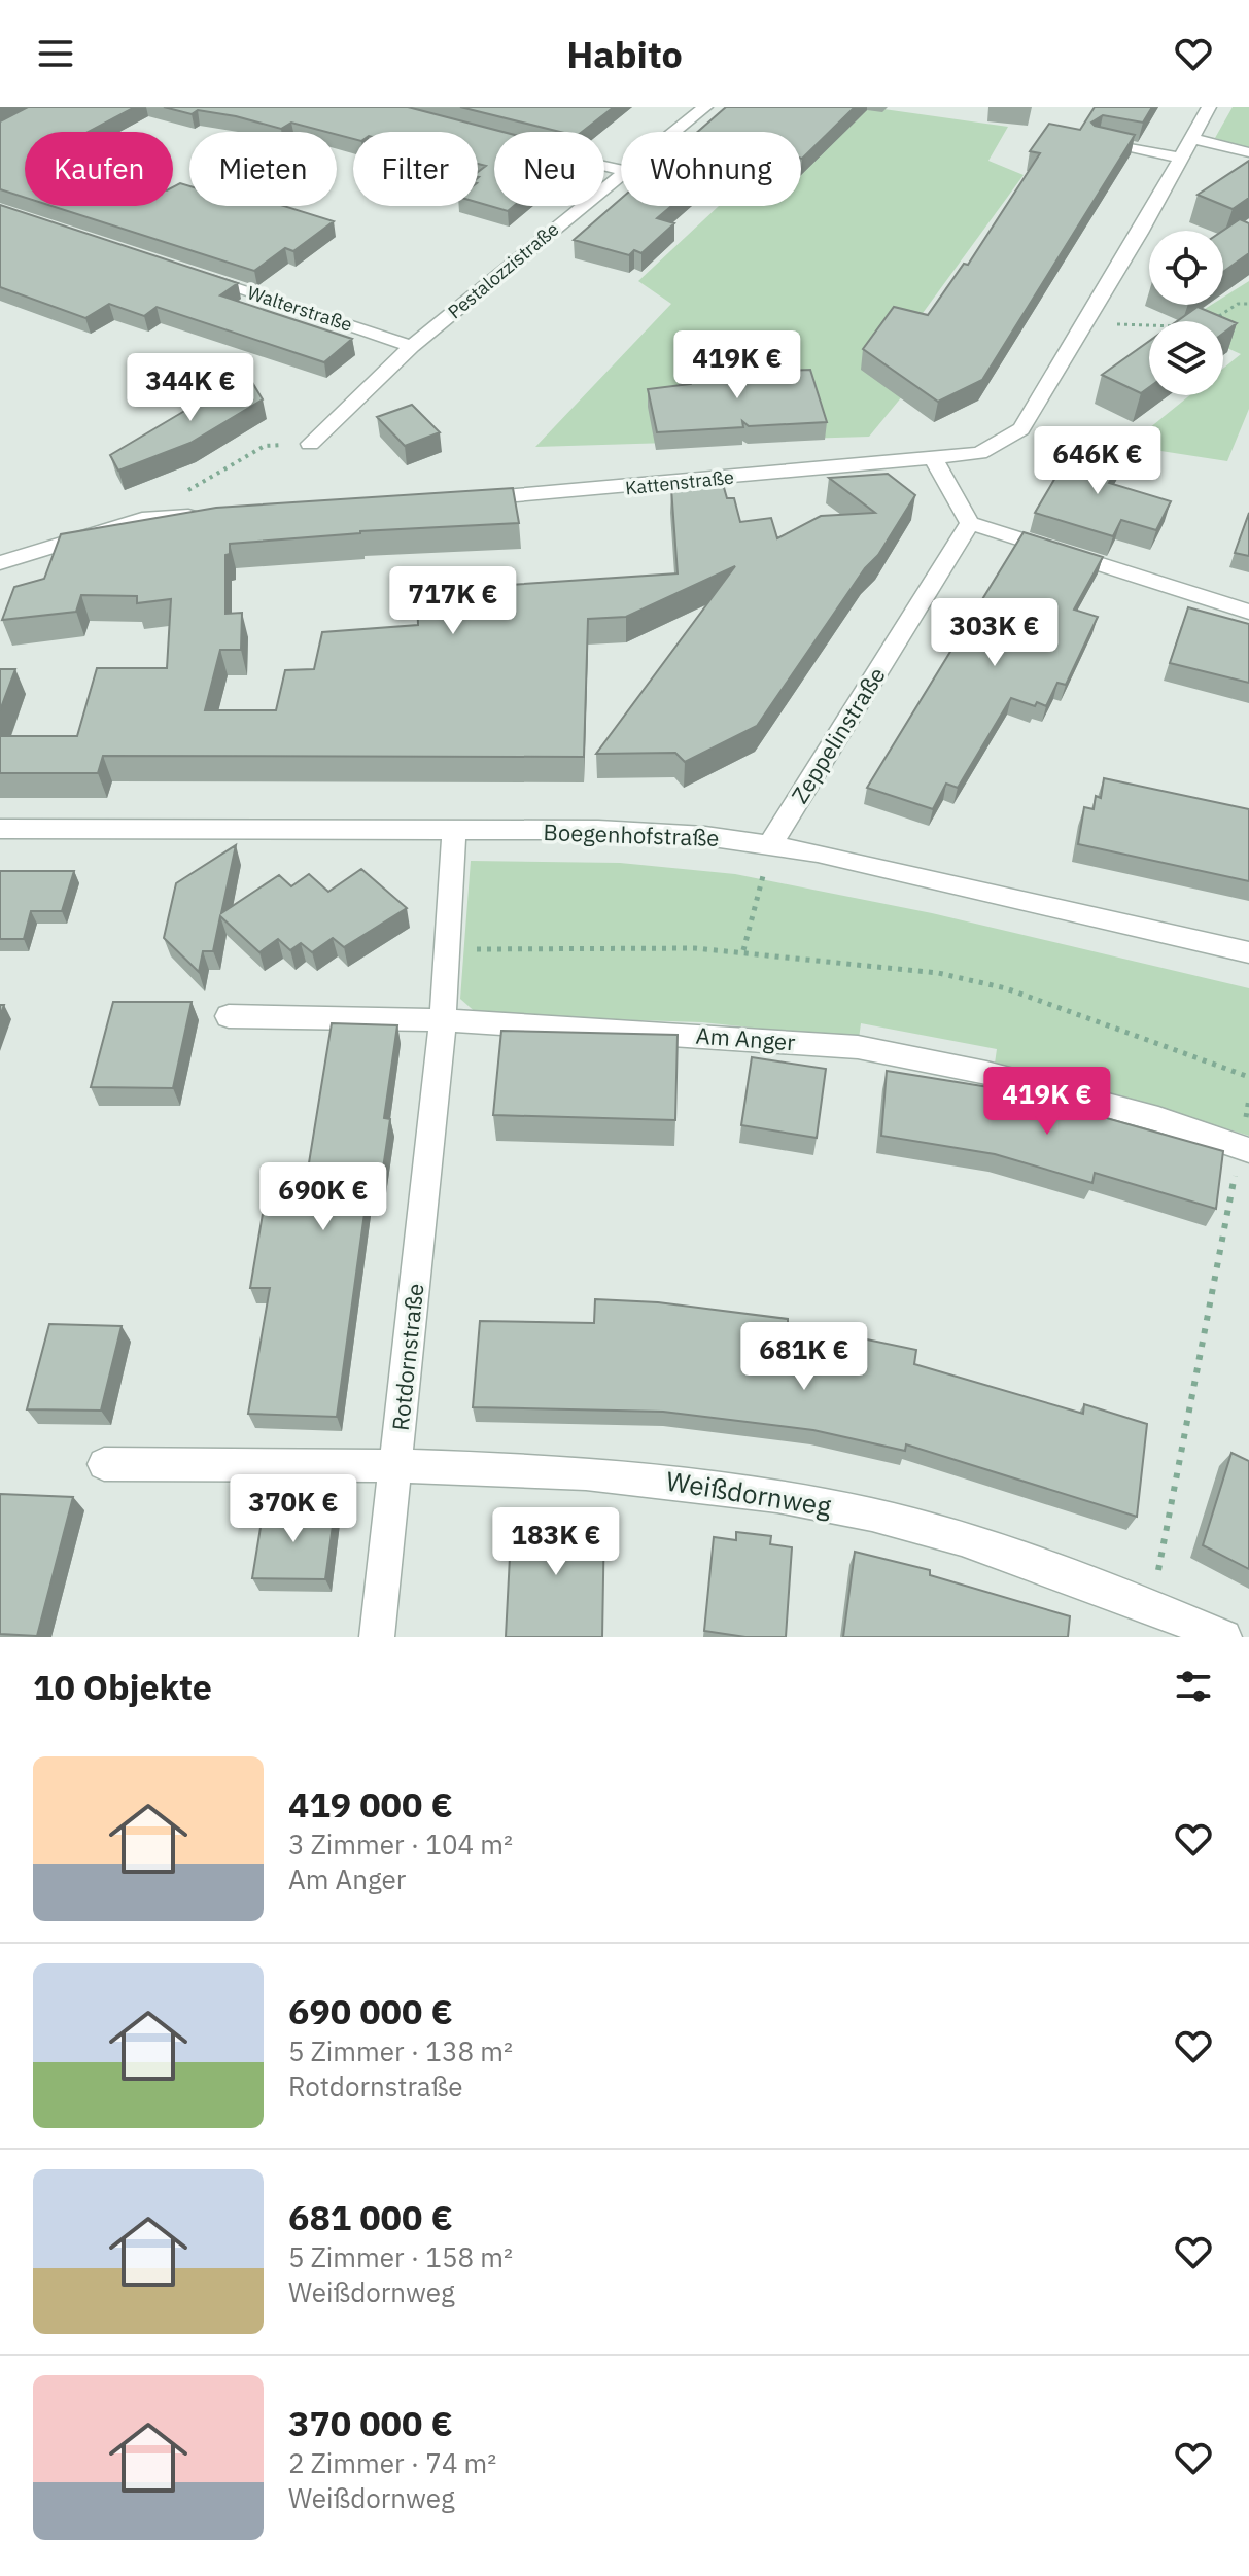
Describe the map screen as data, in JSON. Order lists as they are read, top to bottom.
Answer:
{
  "streets": {
    "street": [
      "Pestalozzistraße",
      "Walterstraße",
      "Kattenstraße",
      "Zeppelinstraße",
      "Boegenhofstraße",
      "Am Anger",
      "Rotdornstraße",
      "Weißdornweg"
    ]
  },
  "crossings": [
    ["Pestalozzistraße", "Walterstraße"],
    ["Zeppelinstraße", "Boegenhofstraße"],
    ["Boegenhofstraße", "Rotdornstraße"],
    ["Am Anger", "Rotdornstraße"],
    ["Rotdornstraße", "Weißdornweg"]
  ],
  "page": {
    "header": "Habito",
    "chip": [
      "Kaufen",
      "Mieten",
      "Filter",
      "Neu",
      "Wohnung"
    ],
    "price": [
      "419K €",
      "344K €",
      "646K €",
      "717K €",
      "303K €",
      "419K €",
      "690K €",
      "681K €",
      "370K €",
      "183K €"
    ],
    "heading": "10 Objekte",
    "list": [
      {
        "name": "419 000 €",
        "note": "3 Zimmer · 104 m² · Am Anger"
      },
      {
        "name": "690 000 €",
        "note": "5 Zimmer · 138 m² · Rotdornstraße"
      },
      {
        "name": "681 000 €",
        "note": "5 Zimmer · 158 m² · Weißdornweg"
      },
      {
        "name": "370 000 €",
        "note": "2 Zimmer · 74 m² · Weißdornweg"
      }
    ]
  }
}
